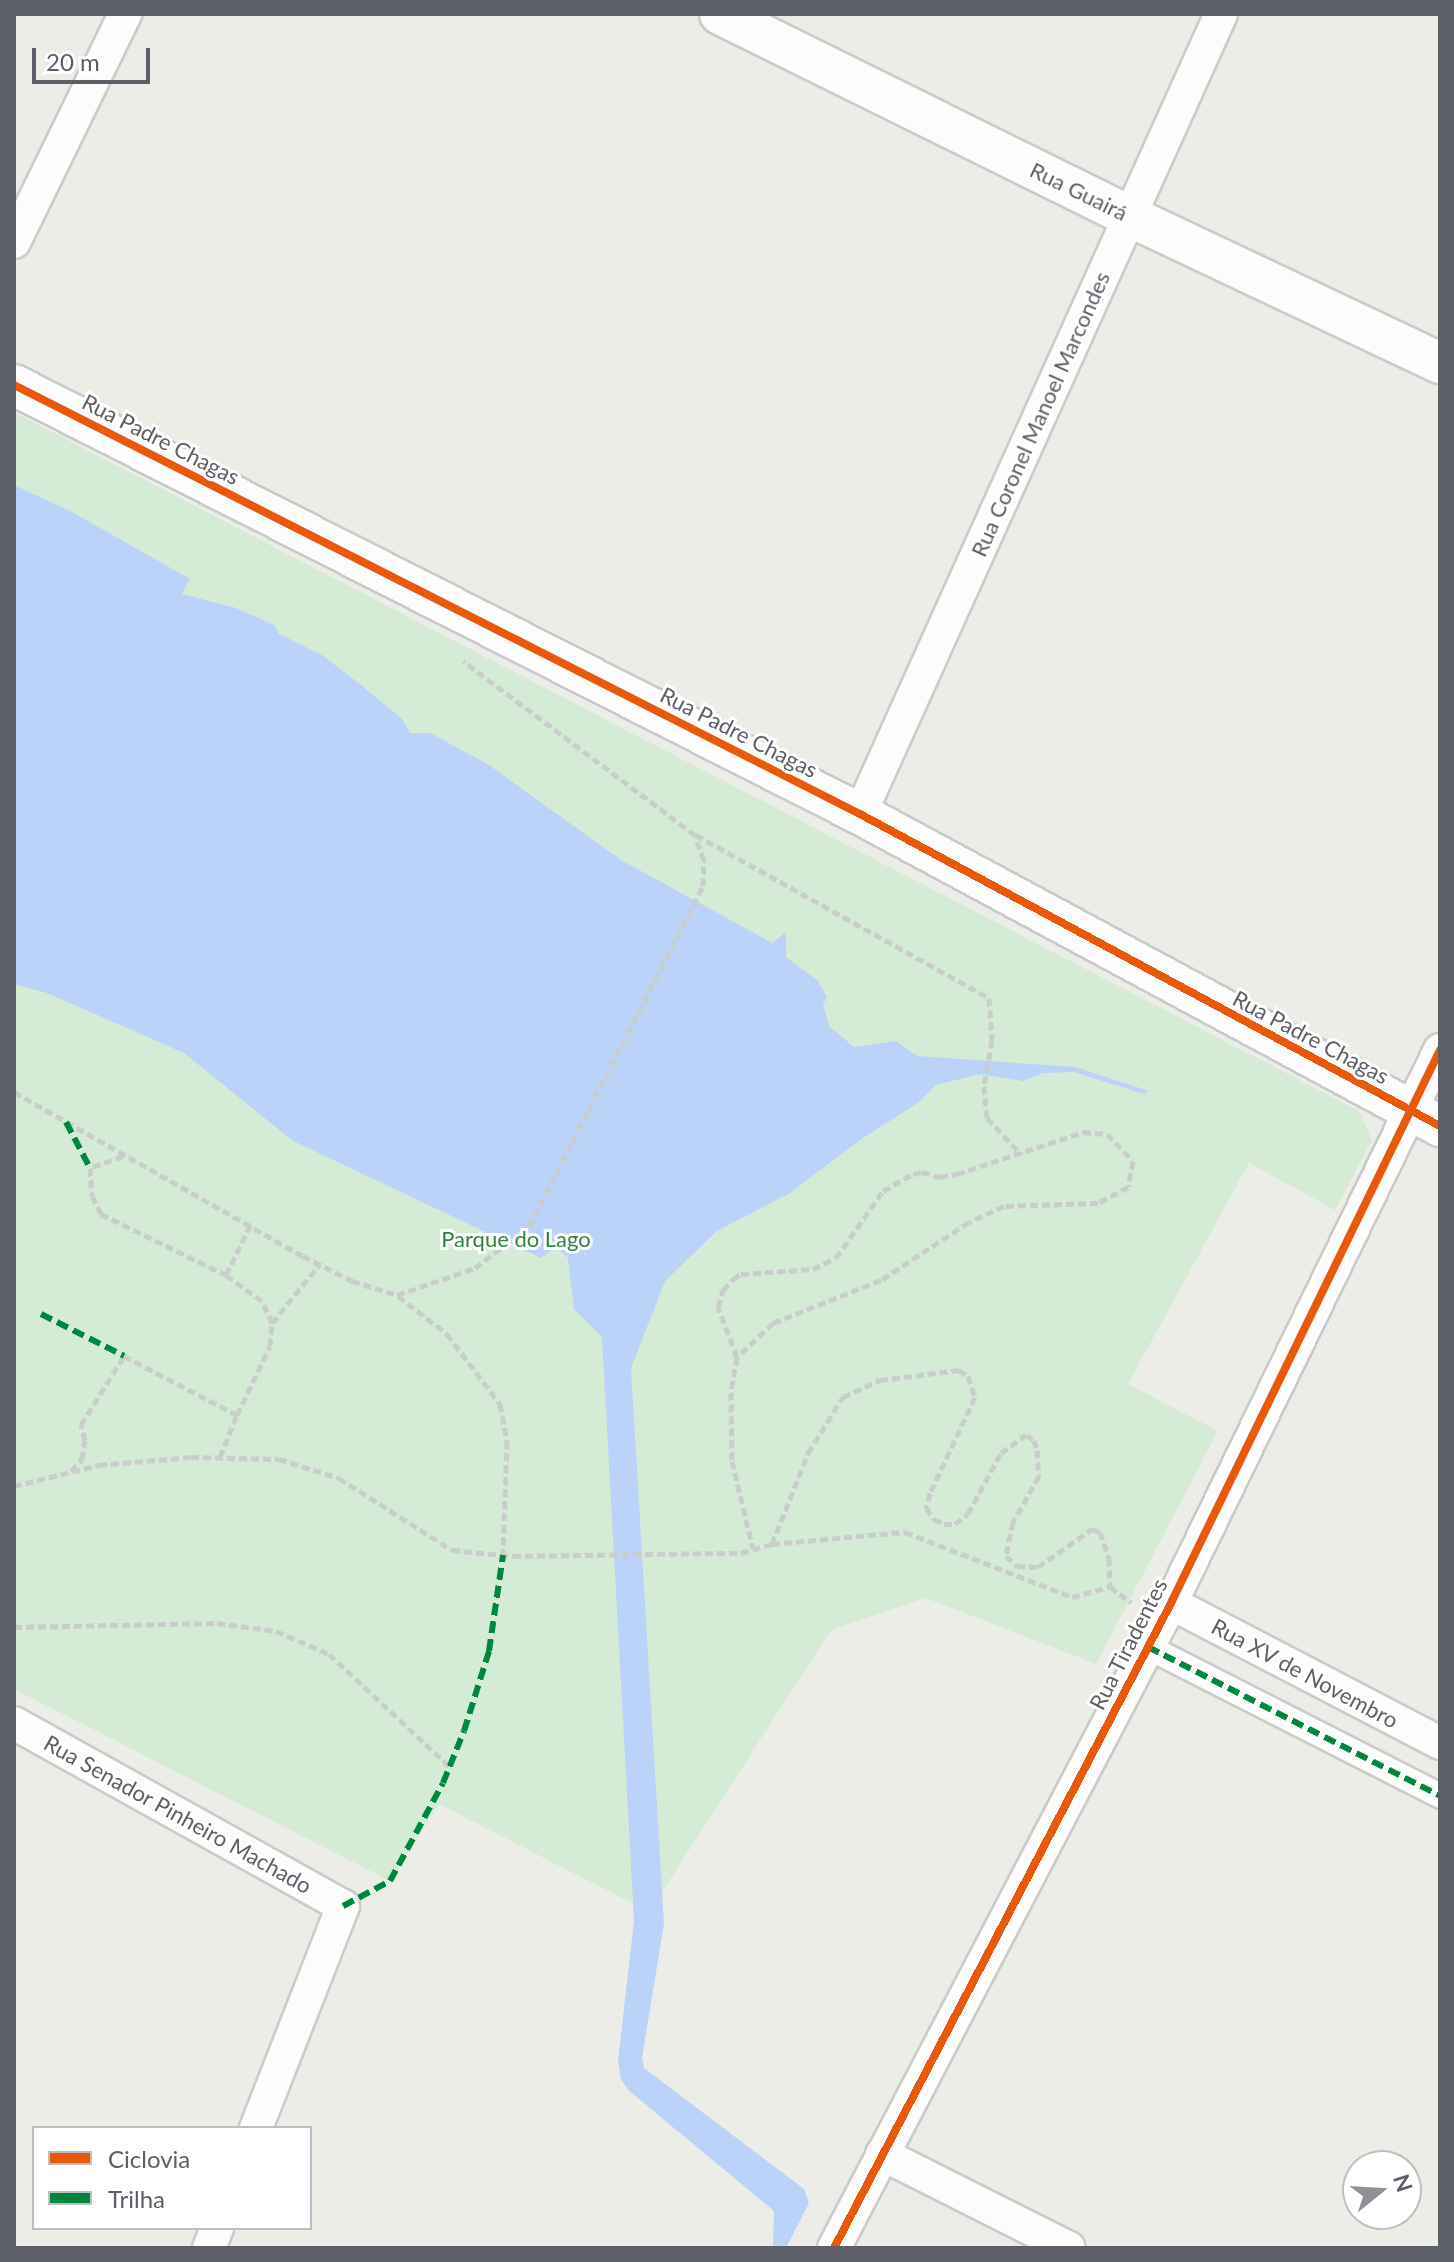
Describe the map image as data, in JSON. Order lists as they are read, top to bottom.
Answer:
{
  "streets": {
    "street": [
      "Rua Guairá",
      "Rua Coronel Manoel Marcondes",
      "Rua Padre Chagas",
      "Rua Tiradentes",
      "Rua XV de Novembro",
      "Rua Senador Pinheiro Machado"
    ]
  },
  "crossings": [
    ["Rua Guairá", "Rua Coronel Manoel Marcondes"],
    ["Rua Coronel Manoel Marcondes", "Rua Padre Chagas"],
    ["Rua Padre Chagas", "Rua Tiradentes"],
    ["Rua Tiradentes", "Rua XV de Novembro"]
  ],
  "parks": ["Parque do Lago"],
  "legend": ["Ciclovia", "Trilha"],
  "scale_bar": "20 m",
  "north": "right"
}
